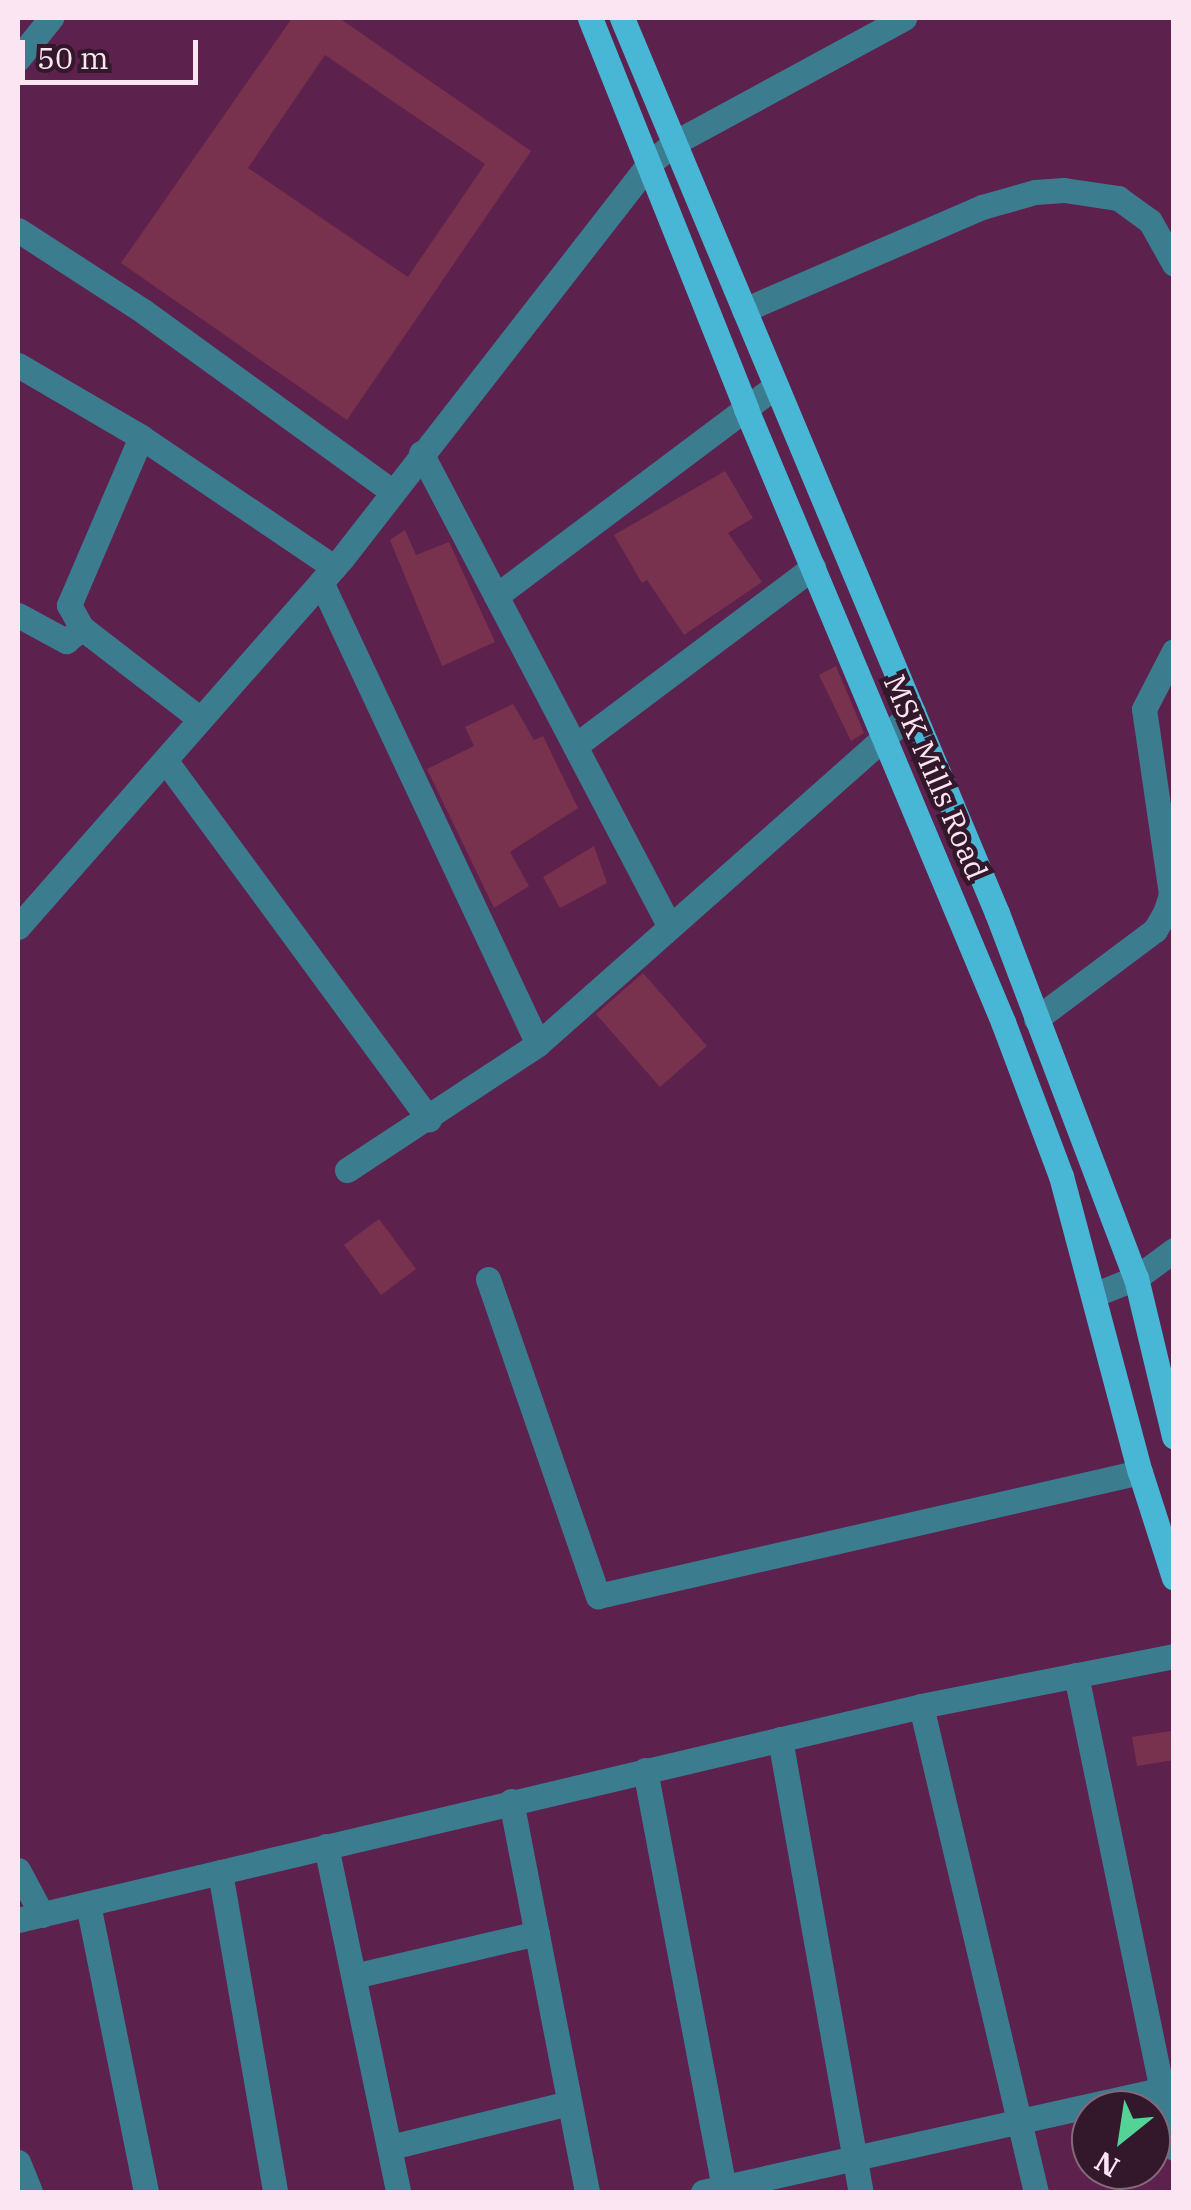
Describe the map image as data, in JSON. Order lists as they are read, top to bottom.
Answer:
{
  "streets": {
    "main road": ["MSK Mills Road"]
  },
  "scale_bar": "50 m",
  "north": "bottom left"
}
